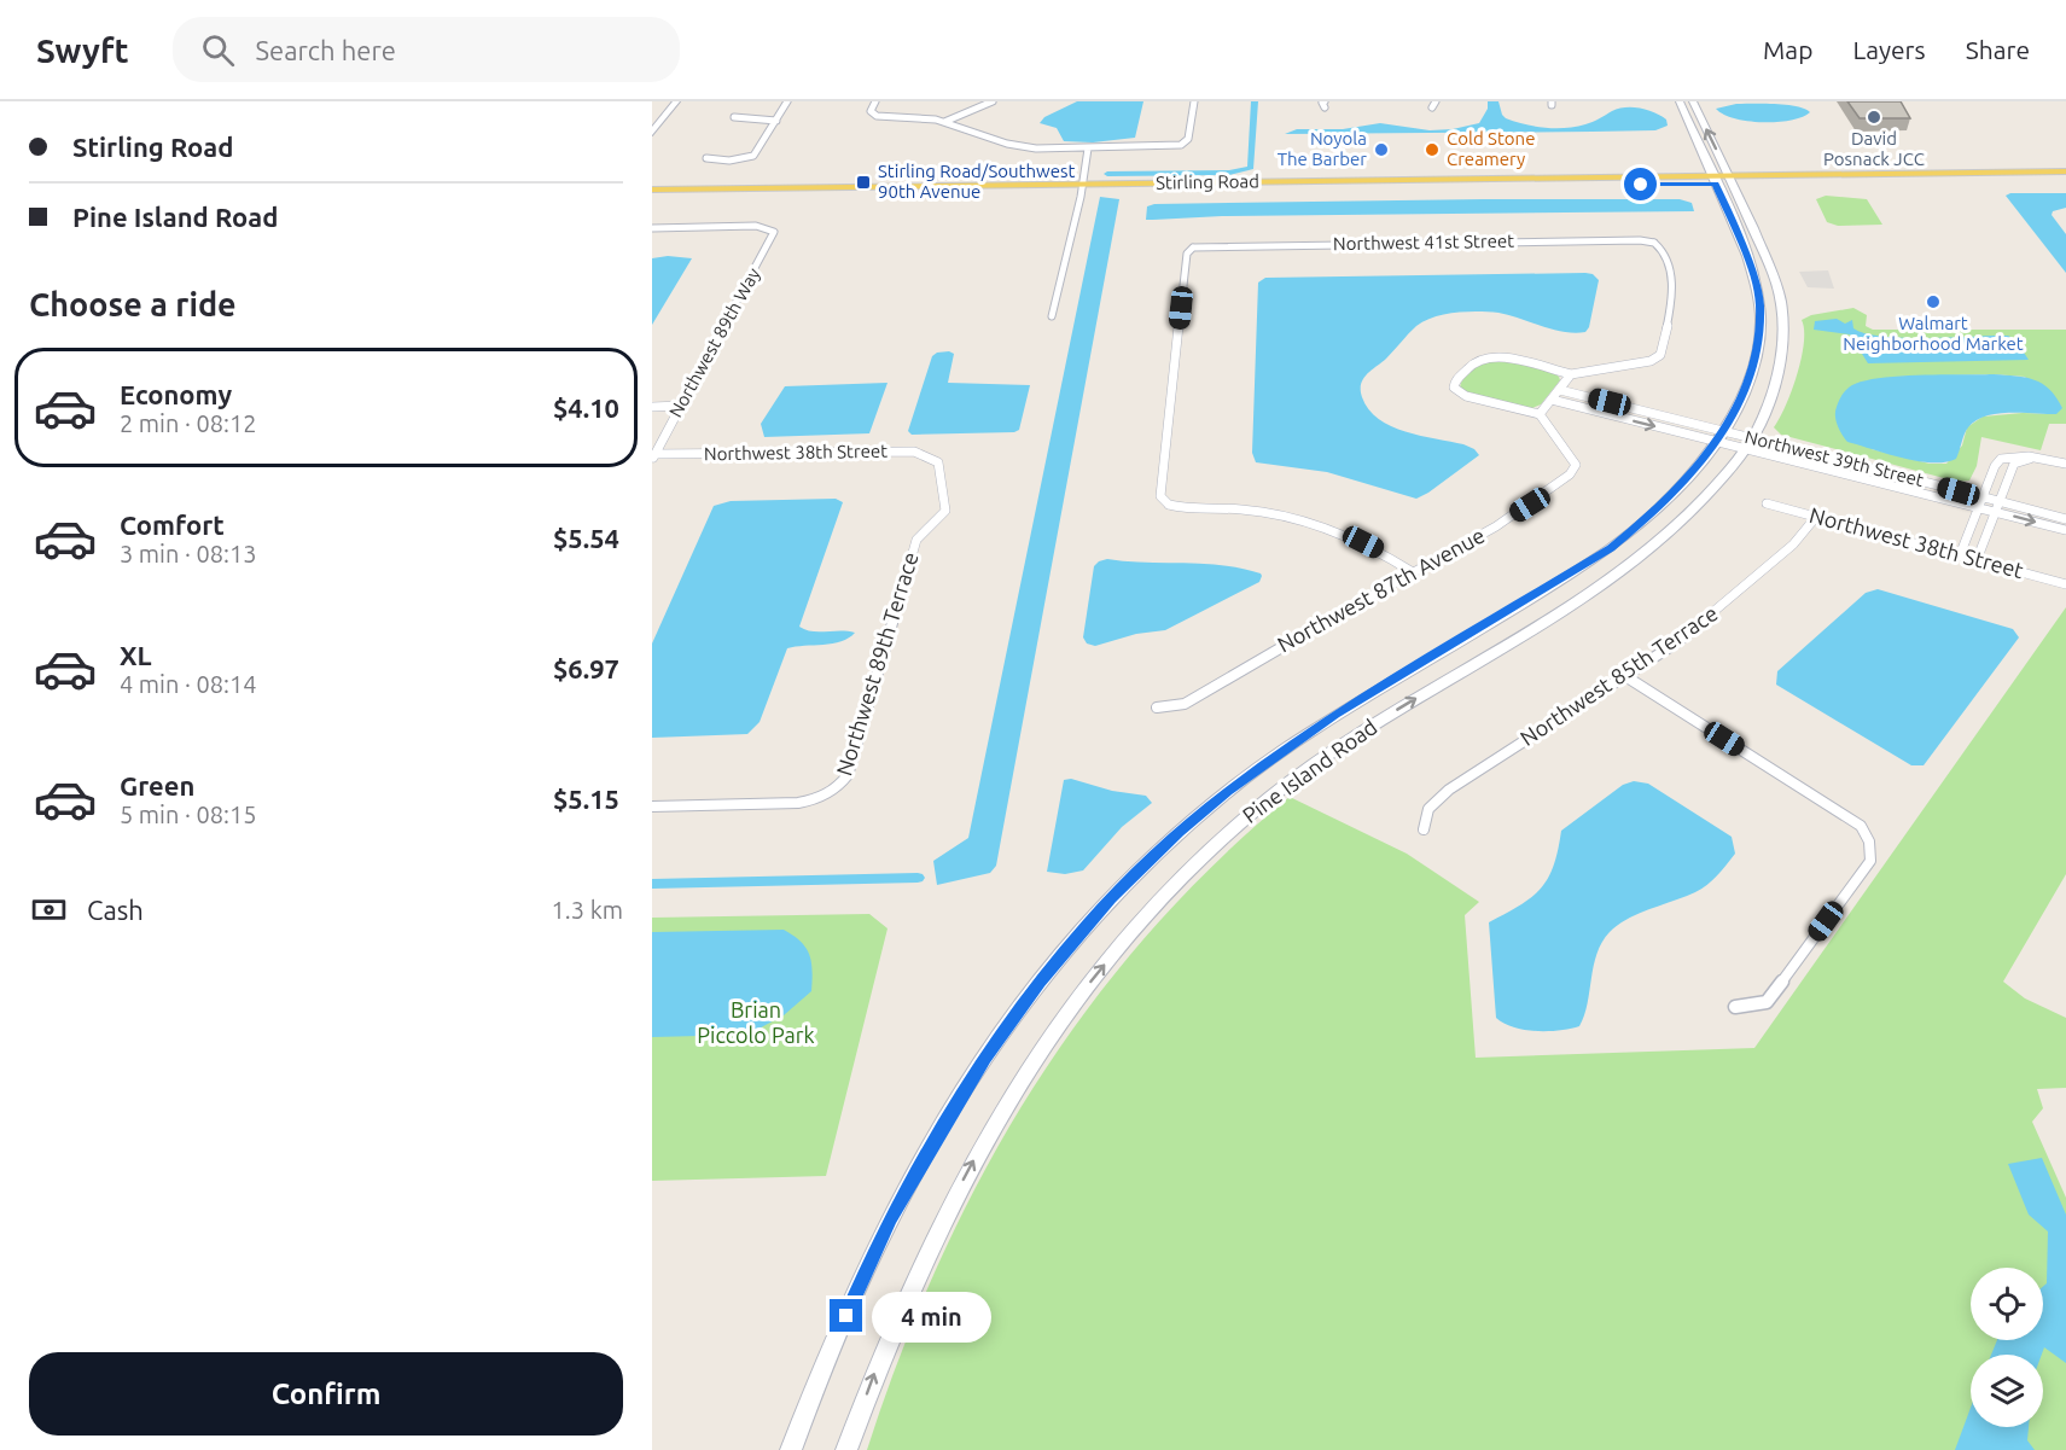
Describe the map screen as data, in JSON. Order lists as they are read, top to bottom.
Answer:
{
  "streets": {
    "main road": ["Stirling Road", "Pine Island Road"],
    "street": [
      "Northwest 41st Street",
      "Northwest 89th Way",
      "Northwest 38th Street",
      "Northwest 39th Street",
      "Northwest 87th Avenue",
      "Northwest 89th Terrace",
      "Northwest 85th Terrace"
    ]
  },
  "crossings": [
    ["Stirling Road", "Pine Island Road"],
    ["Northwest 41st Street", "Northwest 87th Avenue"],
    ["Northwest 89th Way", "Northwest 38th Street"],
    ["Northwest 38th Street", "Northwest 89th Terrace"],
    ["Northwest 38th Street", "Northwest 85th Terrace"],
    ["Northwest 39th Street", "Pine Island Road"]
  ],
  "parks": ["Brian Piccolo Park"],
  "places": {
    "other": [
      "David Posnack JCC",
      "Noyola The Barber",
      "Cold Stone Creamery",
      "Walmart Neighborhood Market"
    ],
    "transit": ["Stirling Road/Southwest 90th Avenue"]
  },
  "page": {
    "header": "Swyft",
    "search": "Search here",
    "nav": ["Map", "Layers", "Share"],
    "banner": ["Stirling Road", "Pine Island Road"],
    "heading": "Choose a ride",
    "list": [
      {
        "name": "Economy",
        "note": "2 min · 08:12",
        "value": "$4.10"
      },
      {
        "name": "Comfort",
        "note": "3 min · 08:13",
        "value": "$5.54"
      },
      {
        "name": "XL",
        "note": "4 min · 08:14",
        "value": "$6.97"
      },
      {
        "name": "Green",
        "note": "5 min · 08:15",
        "value": "$5.15"
      }
    ],
    "pay": ["Cash", "1.3 km"],
    "bubble": "4 min",
    "buttons": "Confirm"
  }
}
